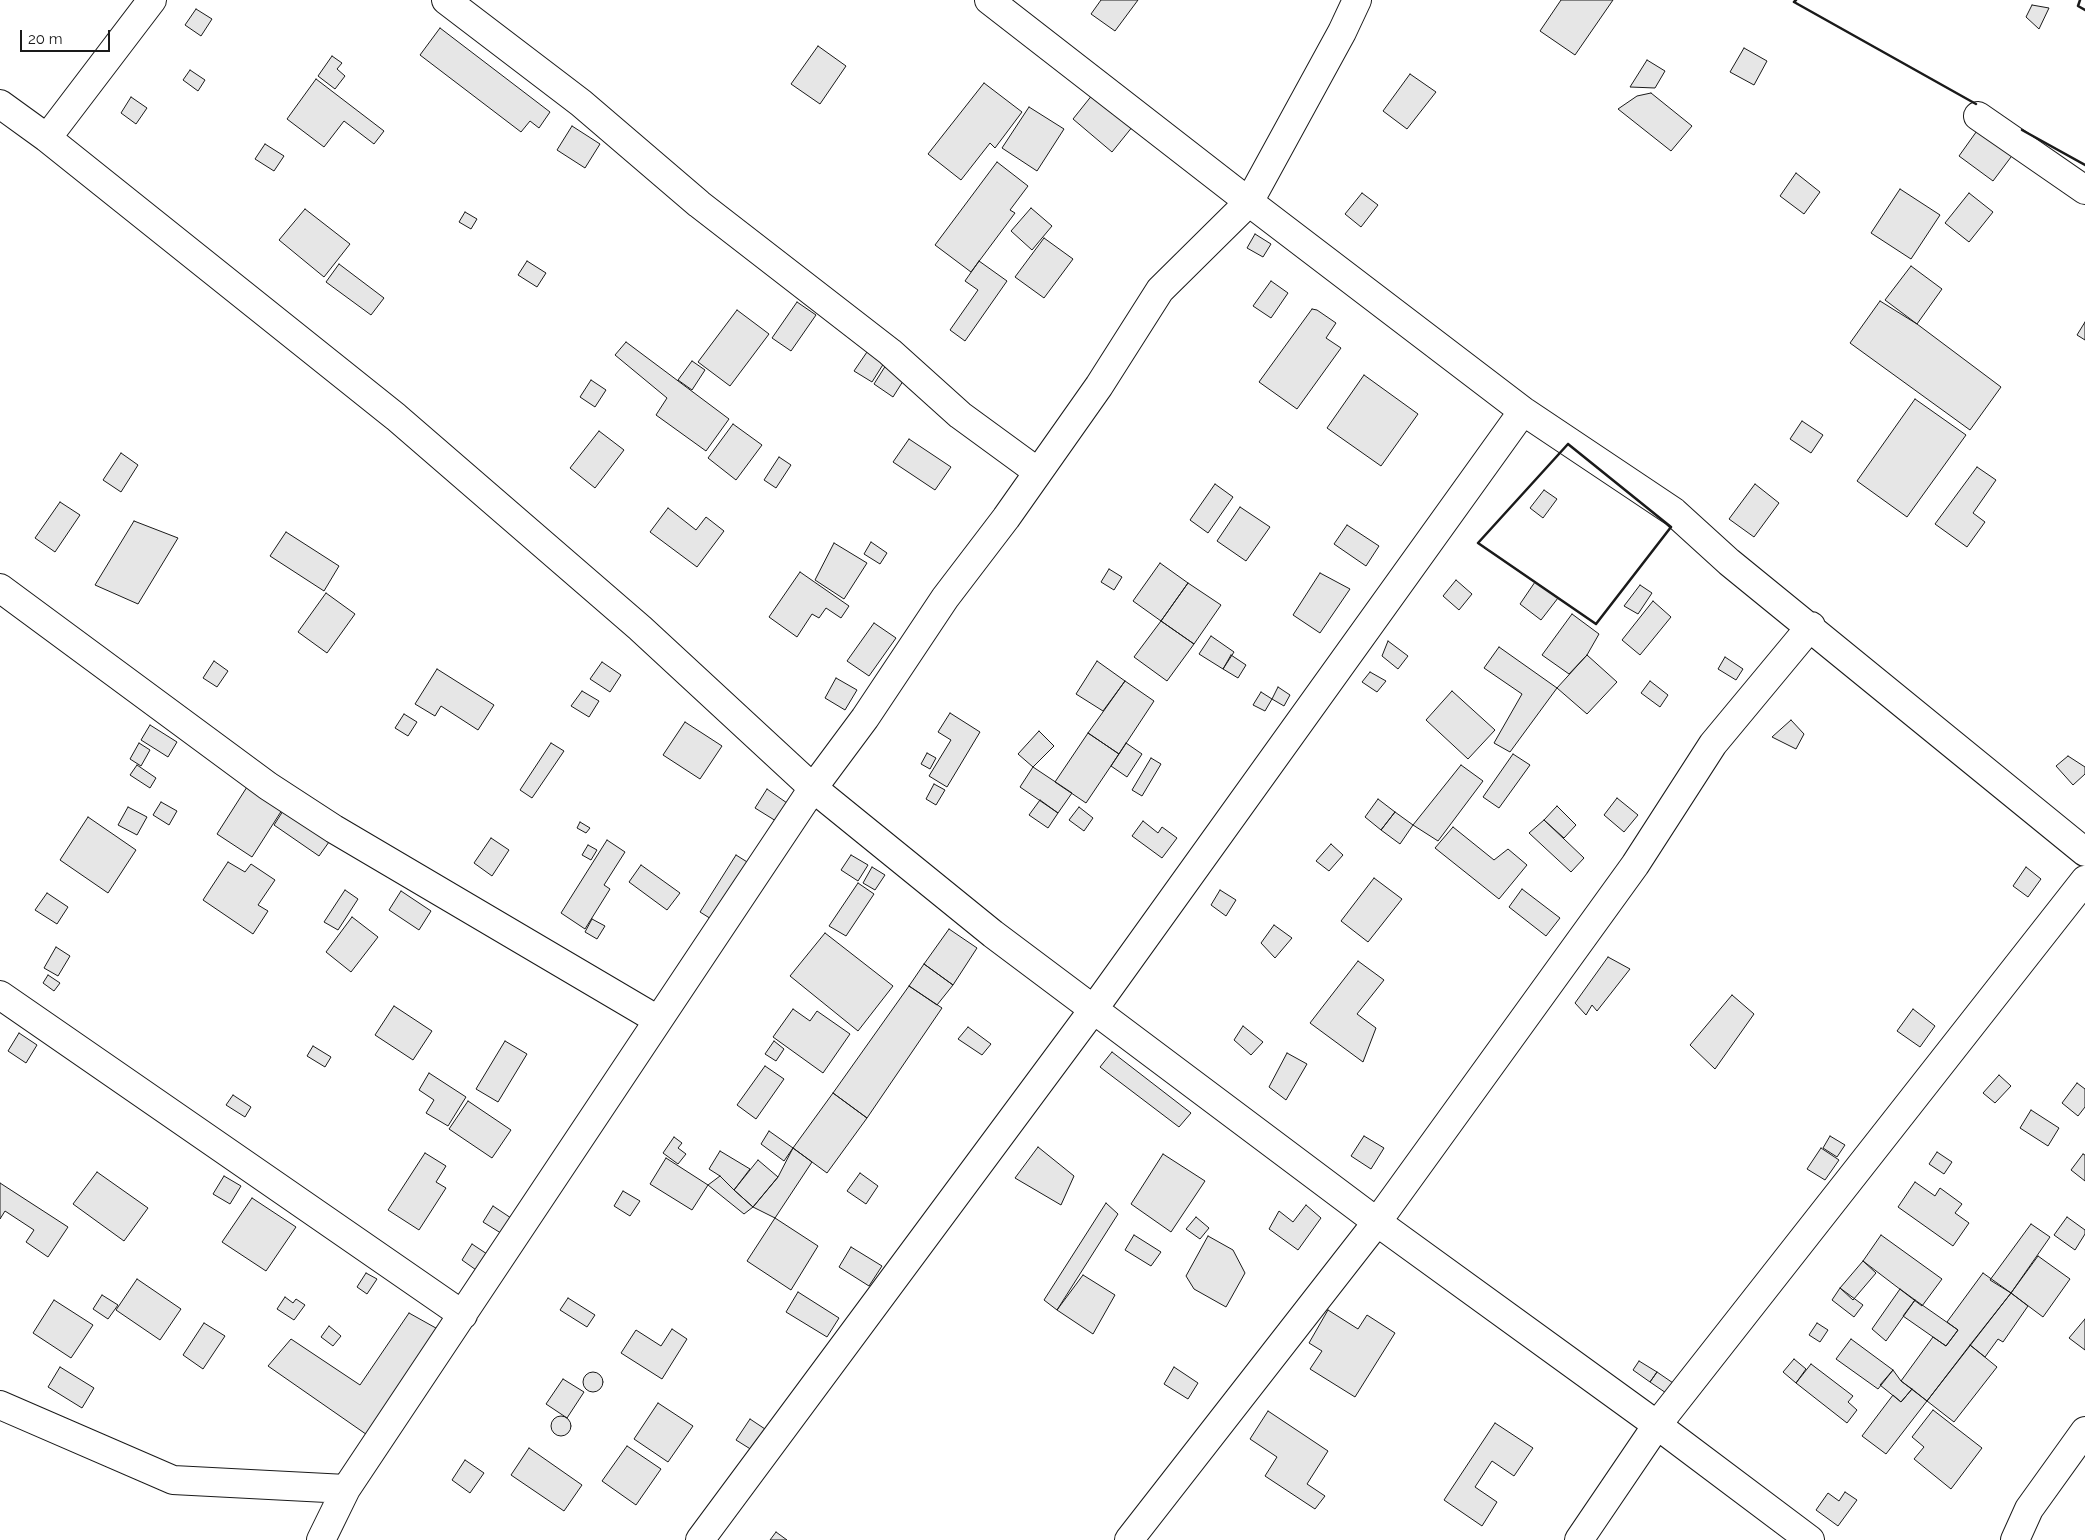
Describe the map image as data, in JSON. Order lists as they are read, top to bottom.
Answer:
{
  "scale_bar": "20 m"
}
